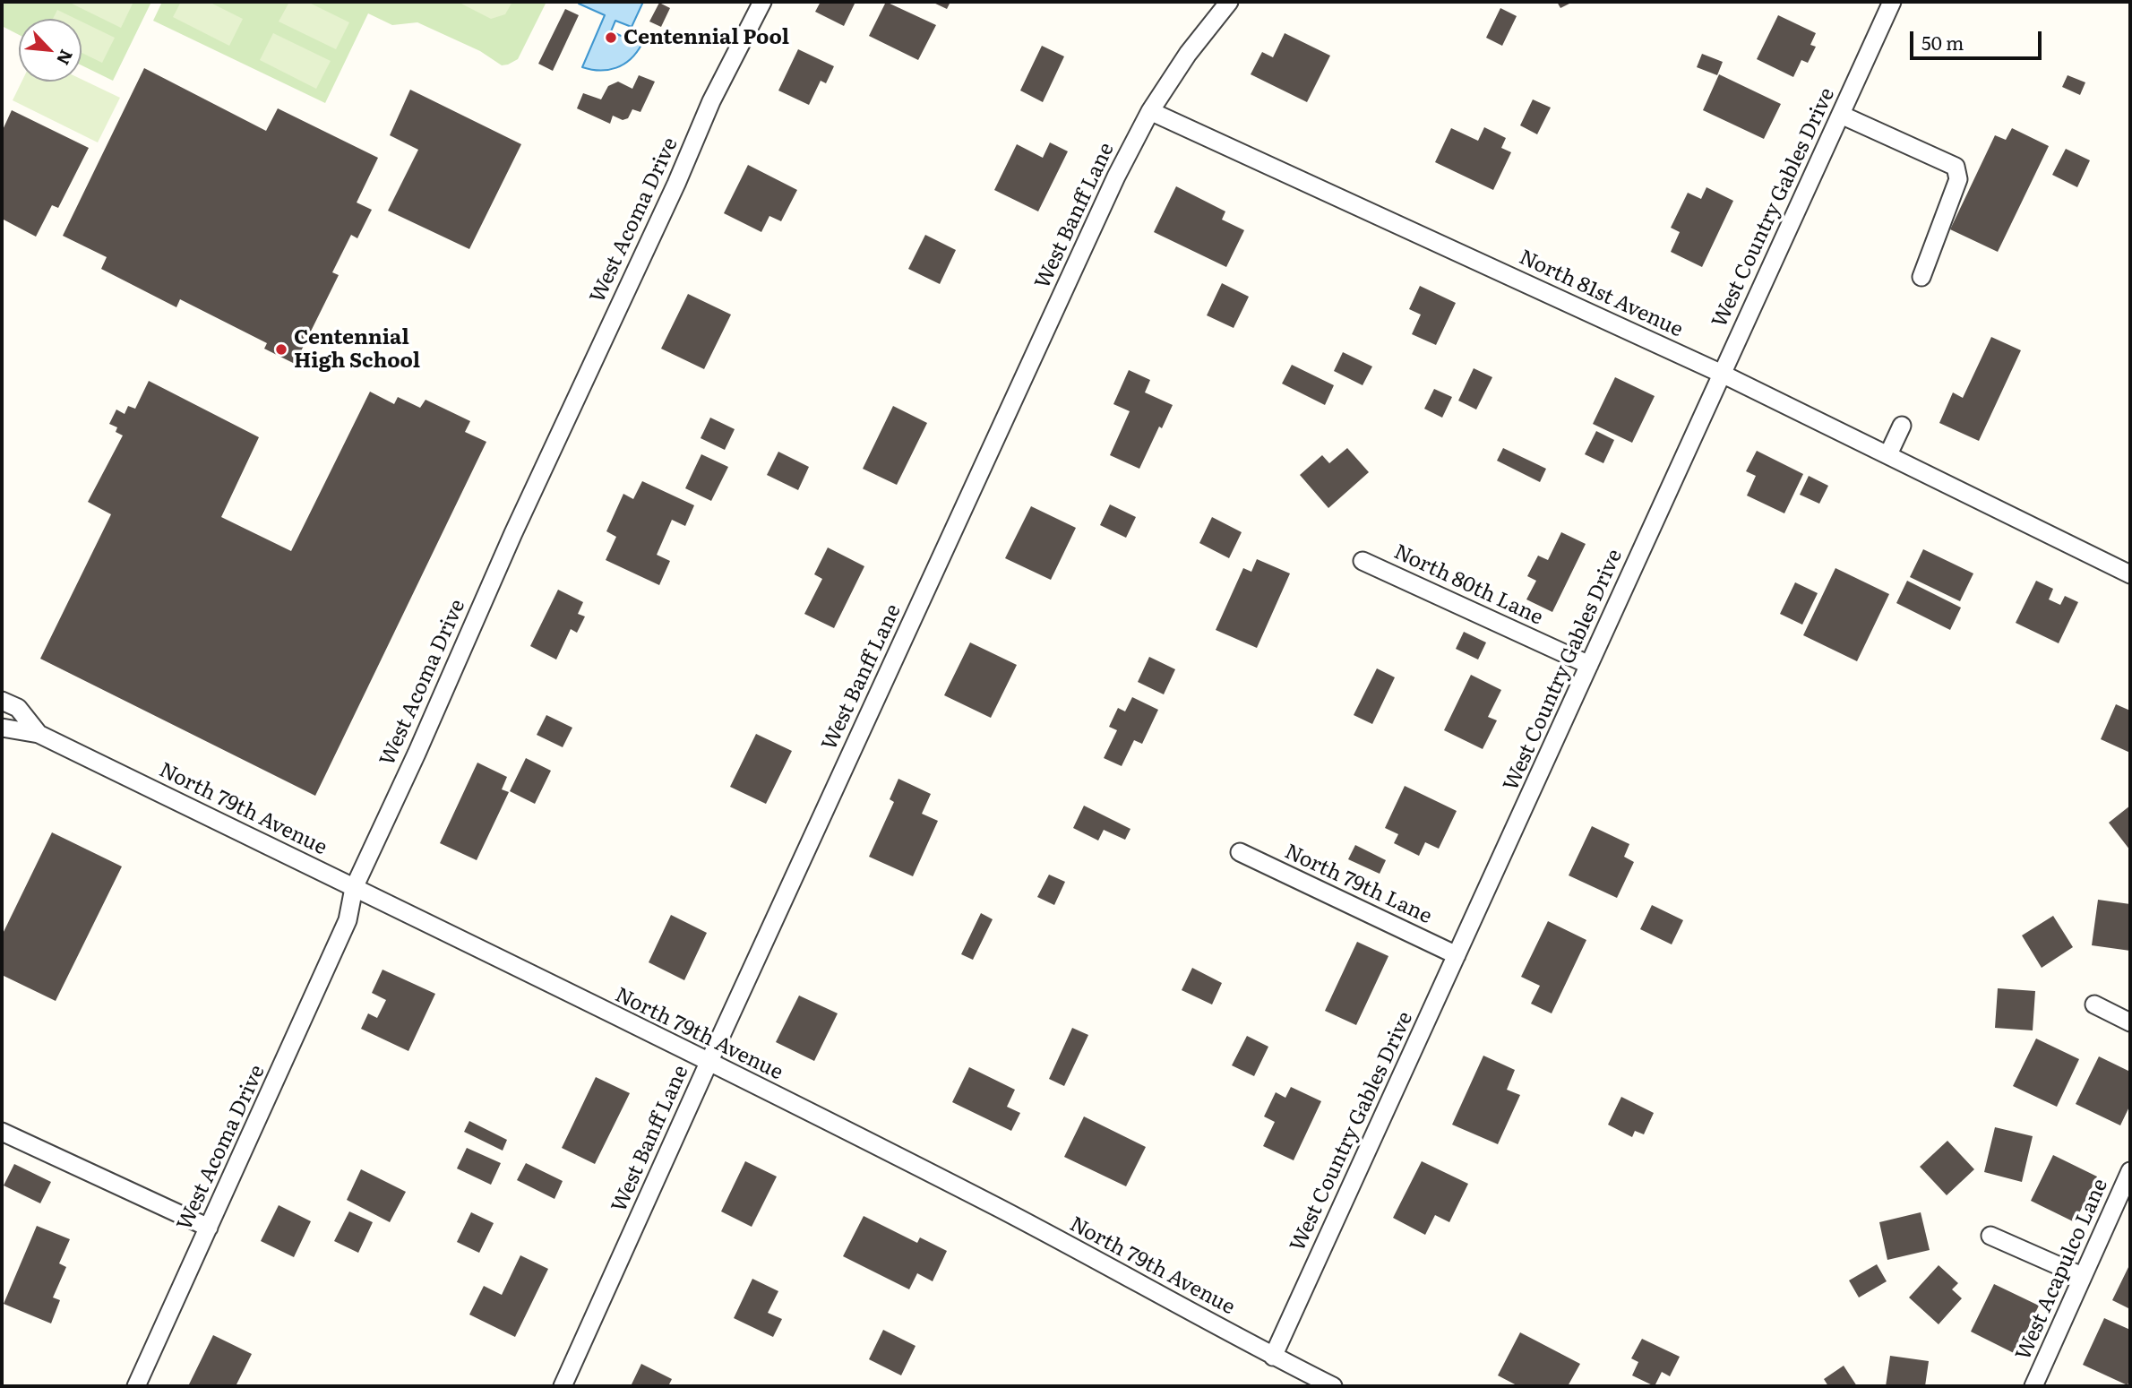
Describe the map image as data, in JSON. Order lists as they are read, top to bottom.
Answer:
{
  "streets": {
    "street": [
      "West Country Gables Drive",
      "West Banff Lane",
      "West Acoma Drive",
      "North 81st Avenue",
      "North 80th Lane",
      "North 79th Avenue",
      "North 79th Lane",
      "West Acapulco Lane"
    ]
  },
  "crossings": [
    ["West Country Gables Drive", "North 81st Avenue"],
    ["West Country Gables Drive", "North 80th Lane"],
    ["West Country Gables Drive", "North 79th Avenue"],
    ["West Country Gables Drive", "North 79th Lane"],
    ["West Banff Lane", "North 81st Avenue"],
    ["West Banff Lane", "North 79th Avenue"],
    ["West Acoma Drive", "North 79th Avenue"]
  ],
  "places": ["Centennial Pool", "Centennial High School"],
  "scale_bar": "50 m",
  "north": "bottom right"
}
